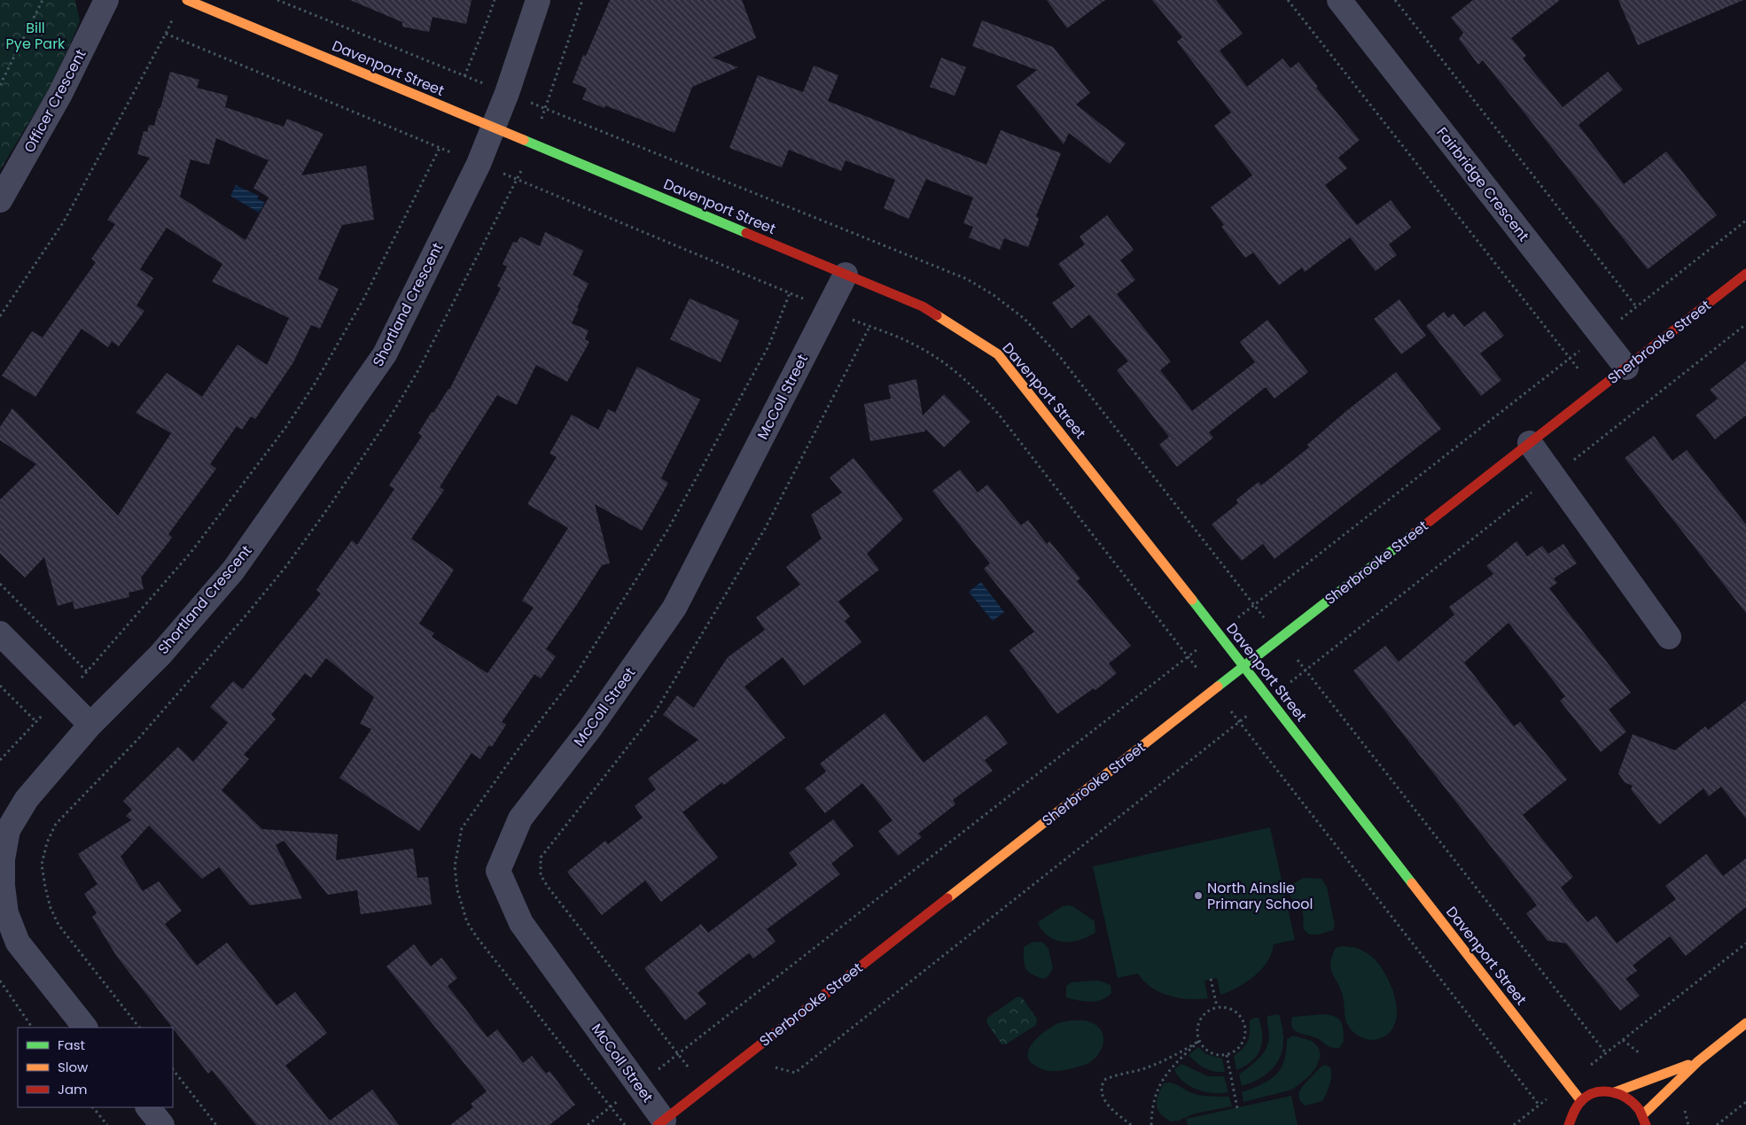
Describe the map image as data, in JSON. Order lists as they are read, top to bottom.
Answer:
{
  "streets": {
    "street": [
      "Davenport Street",
      "Officer Crescent",
      "Fairbridge Crescent",
      "Shortland Crescent",
      "Sherbrooke Street",
      "McColl Street"
    ]
  },
  "crossings": [
    ["Davenport Street", "Shortland Crescent"],
    ["Davenport Street", "Sherbrooke Street"],
    ["Davenport Street", "McColl Street"],
    ["Fairbridge Crescent", "Sherbrooke Street"],
    ["Sherbrooke Street", "McColl Street"]
  ],
  "parks": ["Bill Pye Park"],
  "places": ["North Ainslie Primary School"],
  "legend": ["Fast", "Slow", "Jam"]
}
